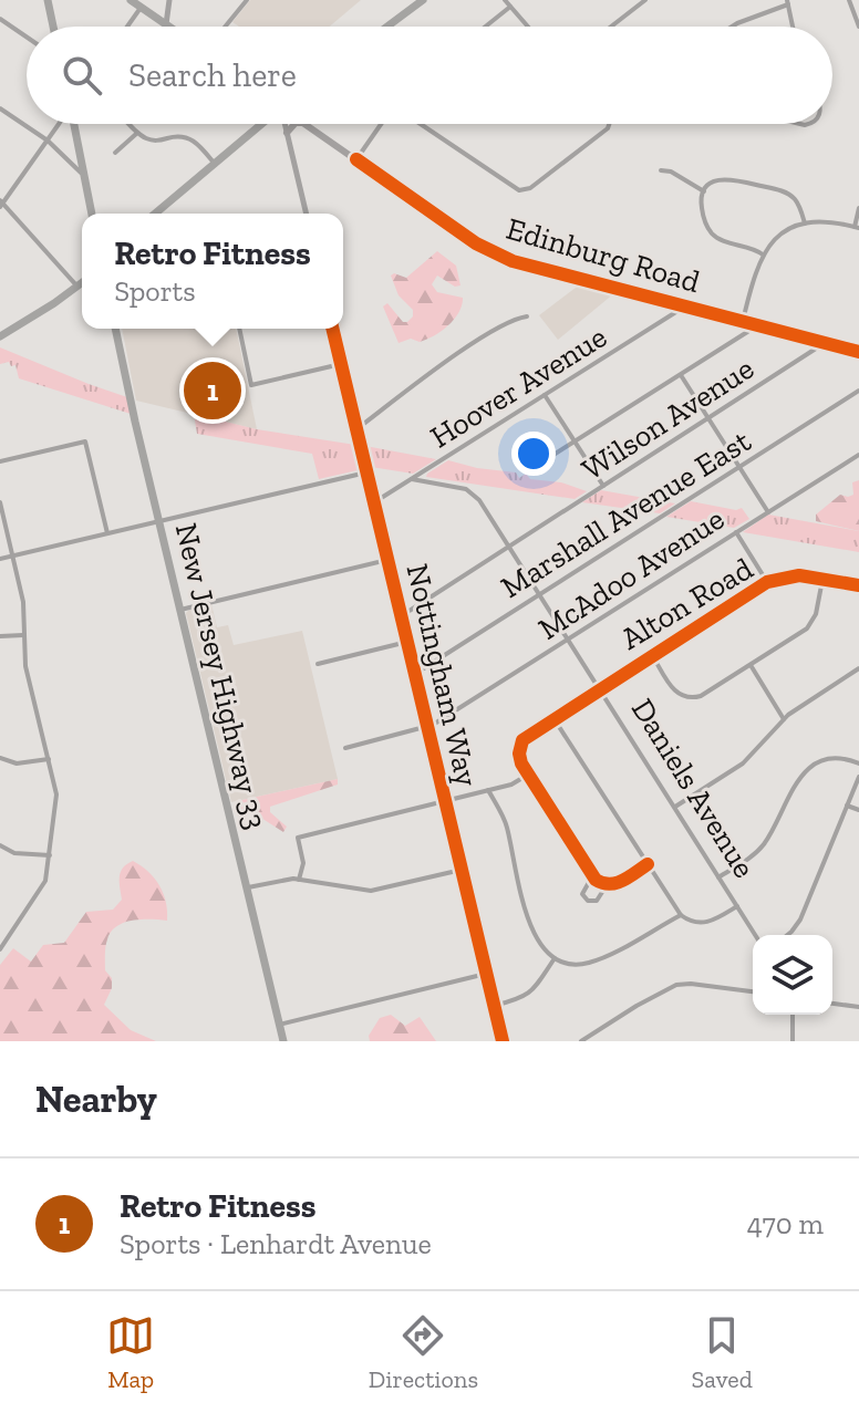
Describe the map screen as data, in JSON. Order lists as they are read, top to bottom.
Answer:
{
  "streets": {
    "main road": ["Edinburg Road", "New Jersey Highway 33"],
    "street": [
      "Hoover Avenue",
      "Wilson Avenue",
      "Marshall Avenue East",
      "McAdoo Avenue",
      "Alton Road",
      "Nottingham Way",
      "Daniels Avenue"
    ]
  },
  "crossings": [
    ["Edinburg Road", "Hoover Avenue"],
    ["Edinburg Road", "Wilson Avenue"],
    ["Hoover Avenue", "Nottingham Way"],
    ["Hoover Avenue", "Daniels Avenue"],
    ["Wilson Avenue", "Nottingham Way"],
    ["Wilson Avenue", "Daniels Avenue"],
    ["Marshall Avenue East", "Nottingham Way"],
    ["Marshall Avenue East", "Daniels Avenue"],
    ["McAdoo Avenue", "Nottingham Way"],
    ["McAdoo Avenue", "Daniels Avenue"],
    ["Alton Road", "Daniels Avenue"]
  ],
  "page": {
    "search": "Search here",
    "popup": ["Retro Fitness", "Sports"],
    "pins": "1",
    "heading": "Nearby",
    "list": [
      {
        "mark": "1",
        "name": "Retro Fitness",
        "note": "Sports · Lenhardt Avenue",
        "value": "470 m"
      }
    ],
    "nav": ["Map", "Directions", "Saved"]
  }
}
